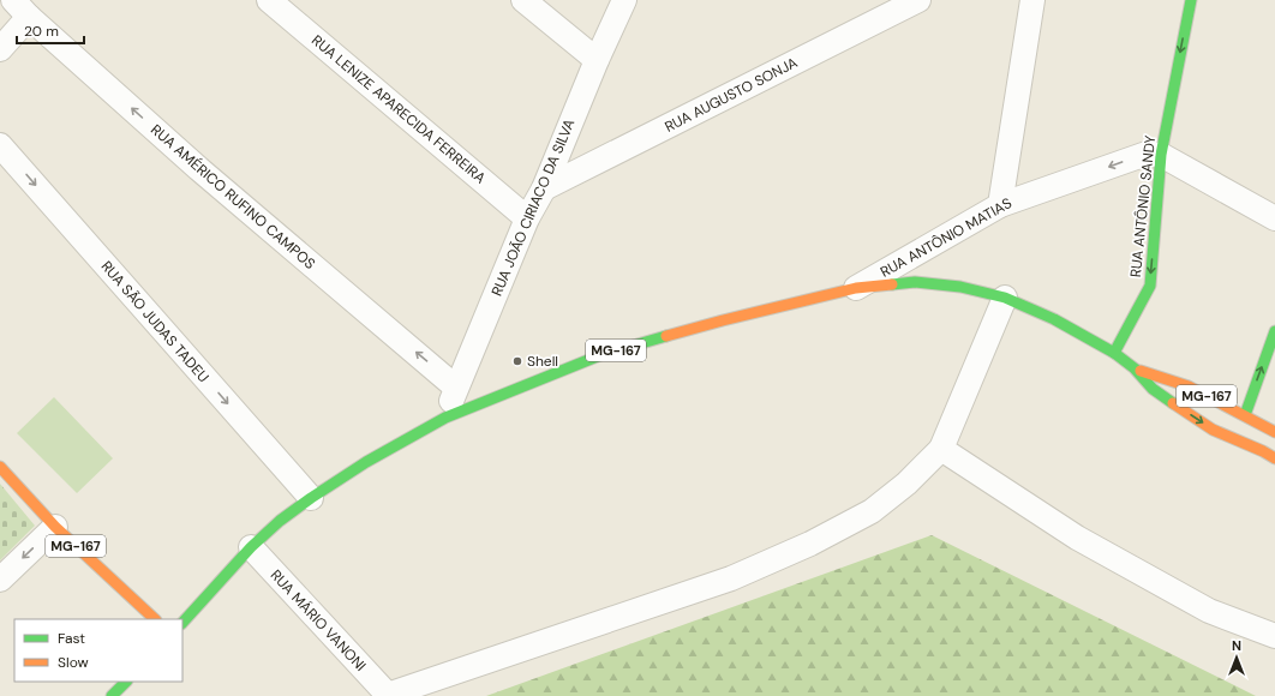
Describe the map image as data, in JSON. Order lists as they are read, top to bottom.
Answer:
{
  "streets": {
    "main road": ["RUA ANTÔNIO SANDY", "MG-167"],
    "street": [
      "RUA AUGUSTO SONJA",
      "RUA LENIZE APARECIDA FERREIRA",
      "RUA AMÉRICO RUFINO CAMPOS",
      "RUA JOÃO CIRIACO DA SILVA",
      "RUA ANTÔNIO MATIAS",
      "RUA SÃO JUDAS TADEU",
      "RUA MÁRIO VANONI"
    ]
  },
  "crossings": [
    ["RUA AUGUSTO SONJA", "RUA JOÃO CIRIACO DA SILVA"],
    ["RUA LENIZE APARECIDA FERREIRA", "RUA JOÃO CIRIACO DA SILVA"],
    ["RUA AMÉRICO RUFINO CAMPOS", "RUA JOÃO CIRIACO DA SILVA"],
    ["RUA ANTÔNIO SANDY", "RUA ANTÔNIO MATIAS"],
    ["RUA ANTÔNIO SANDY", "MG-167"],
    ["RUA JOÃO CIRIACO DA SILVA", "MG-167"],
    ["RUA ANTÔNIO MATIAS", "MG-167"],
    ["RUA SÃO JUDAS TADEU", "MG-167"],
    ["MG-167", "RUA MÁRIO VANONI"]
  ],
  "one_way": [
    "RUA AMÉRICO RUFINO CAMPOS",
    "RUA ANTÔNIO SANDY",
    "RUA ANTÔNIO MATIAS",
    "RUA SÃO JUDAS TADEU"
  ],
  "places": ["Shell"],
  "legend": ["Fast", "Slow"],
  "scale_bar": "20 m",
  "north": "top"
}
